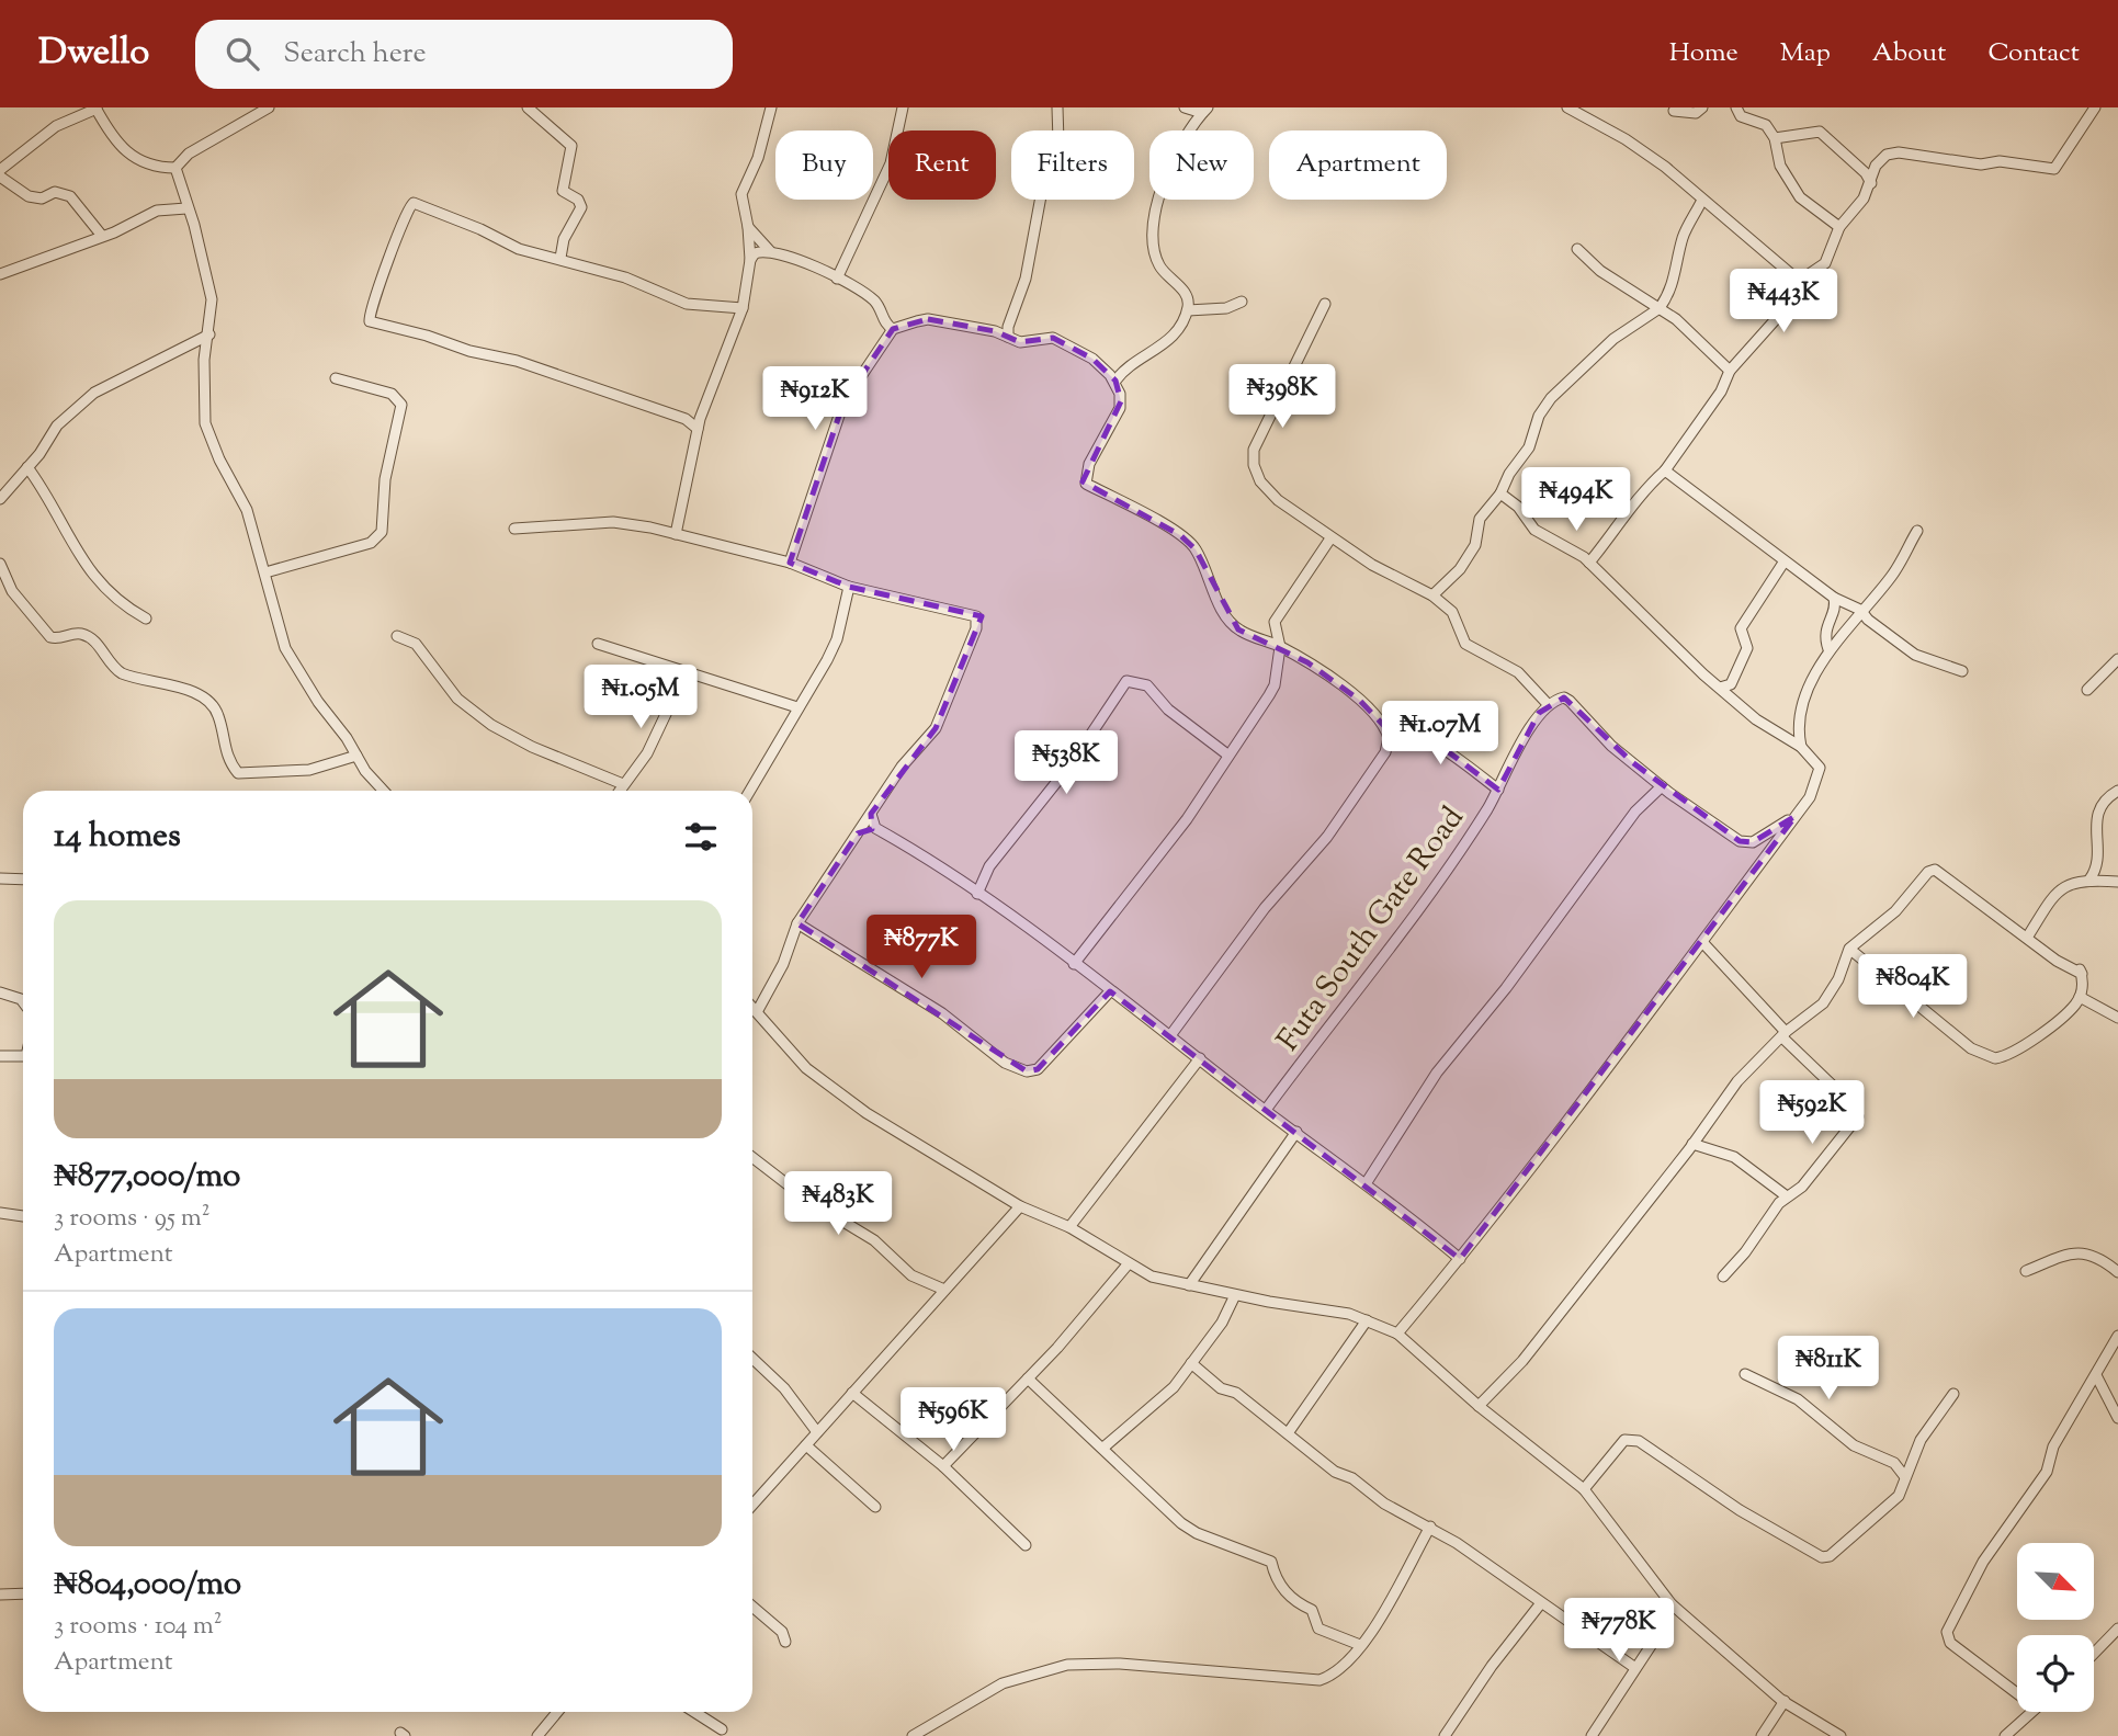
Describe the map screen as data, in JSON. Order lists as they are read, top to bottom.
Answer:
{
  "streets": {
    "street": ["Futa South Gate Road"]
  },
  "north": "bottom right",
  "page": {
    "header": "Dwello",
    "search": "Search here",
    "nav": [
      "Home",
      "Map",
      "About",
      "Contact"
    ],
    "chip": [
      "Buy",
      "Rent",
      "Filters",
      "New",
      "Apartment"
    ],
    "price": [
      "₦443K",
      "₦398K",
      "₦912K",
      "₦494K",
      "₦1.05M",
      "₦1.07M",
      "₦538K",
      "₦877K",
      "₦804K",
      "₦592K",
      "₦483K",
      "₦811K",
      "₦596K",
      "₦778K"
    ],
    "heading": "14 homes",
    "list": [
      {
        "name": "₦877,000/mo",
        "note": "3 rooms · 95 m² · Apartment"
      },
      {
        "name": "₦804,000/mo",
        "note": "3 rooms · 104 m² · Apartment"
      }
    ]
  }
}
